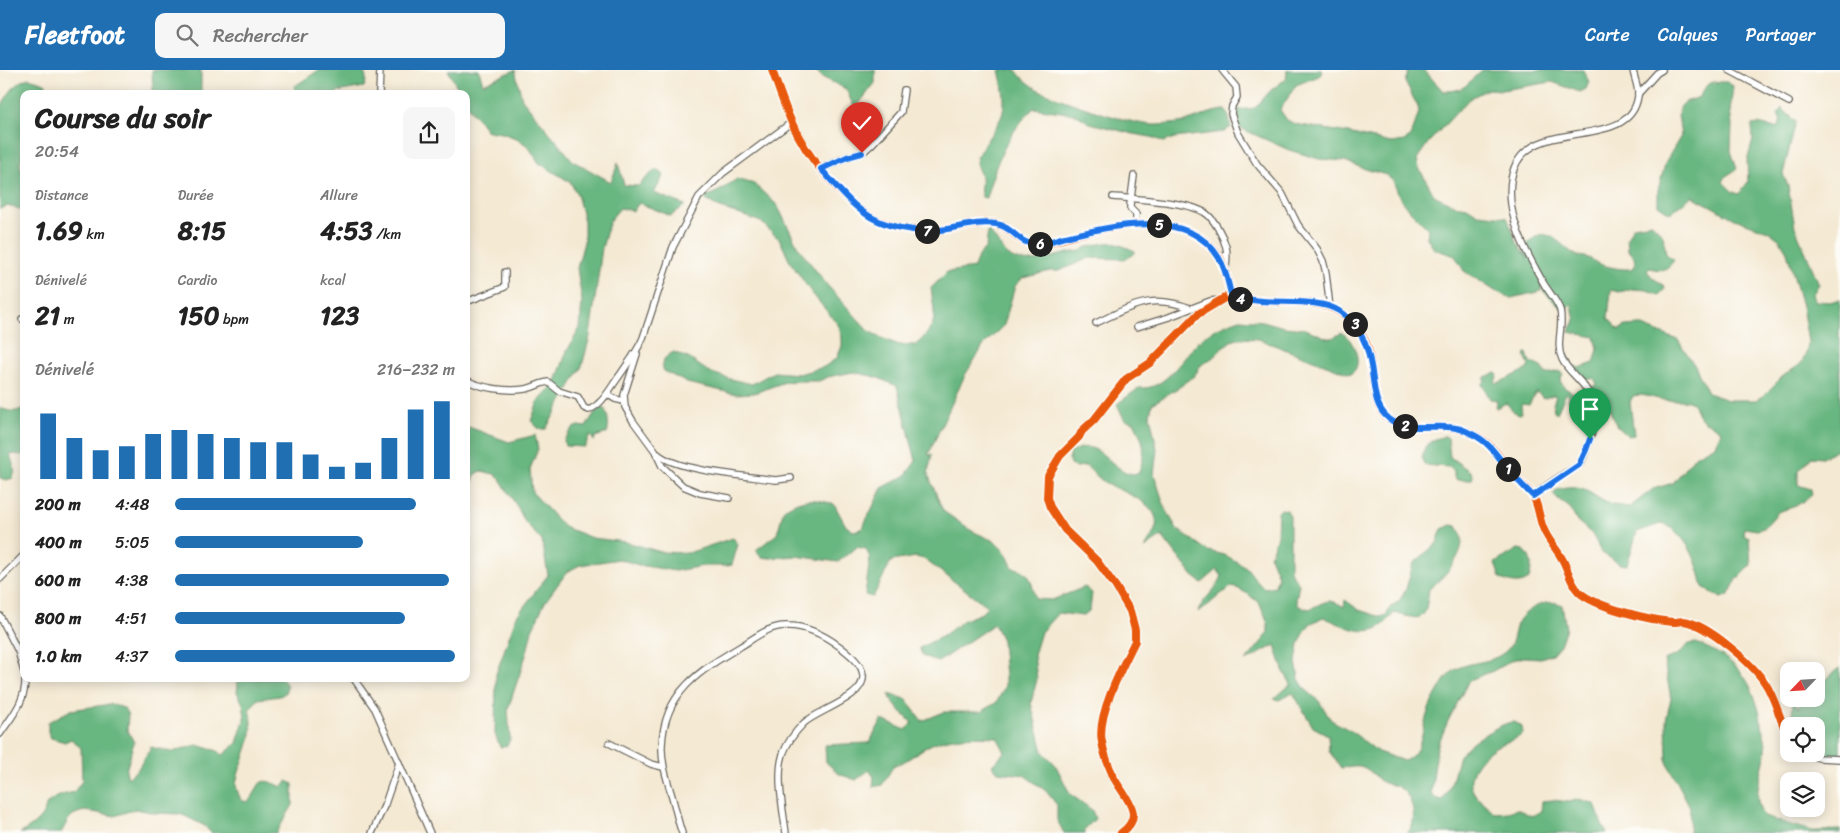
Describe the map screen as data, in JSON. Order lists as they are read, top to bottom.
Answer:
{
  "north": "bottom left",
  "page": {
    "header": "Fleetfoot",
    "search": "Rechercher",
    "nav": ["Carte", "Calques", "Partager"],
    "heading": ["Course du soir", "20:54"],
    "stats": [
      ["Distance", "1.69 km"],
      ["Durée", "8:15"],
      ["Allure", "4:53 /km"],
      ["Dénivelé", "21 m"],
      ["Cardio", "150 bpm"],
      ["kcal", "123"]
    ],
    "pins": [
      "5",
      "7",
      "6",
      "4",
      "3",
      "2",
      "1"
    ],
    "chart": ["Dénivelé", "216–232 m"],
    "list": [
      {
        "name": "200 m",
        "note": "4:48"
      },
      {
        "name": "400 m",
        "note": "5:05"
      },
      {
        "name": "600 m",
        "note": "4:38"
      },
      {
        "name": "800 m",
        "note": "4:51"
      },
      {
        "name": "1.0 km",
        "note": "4:37"
      }
    ]
  }
}
